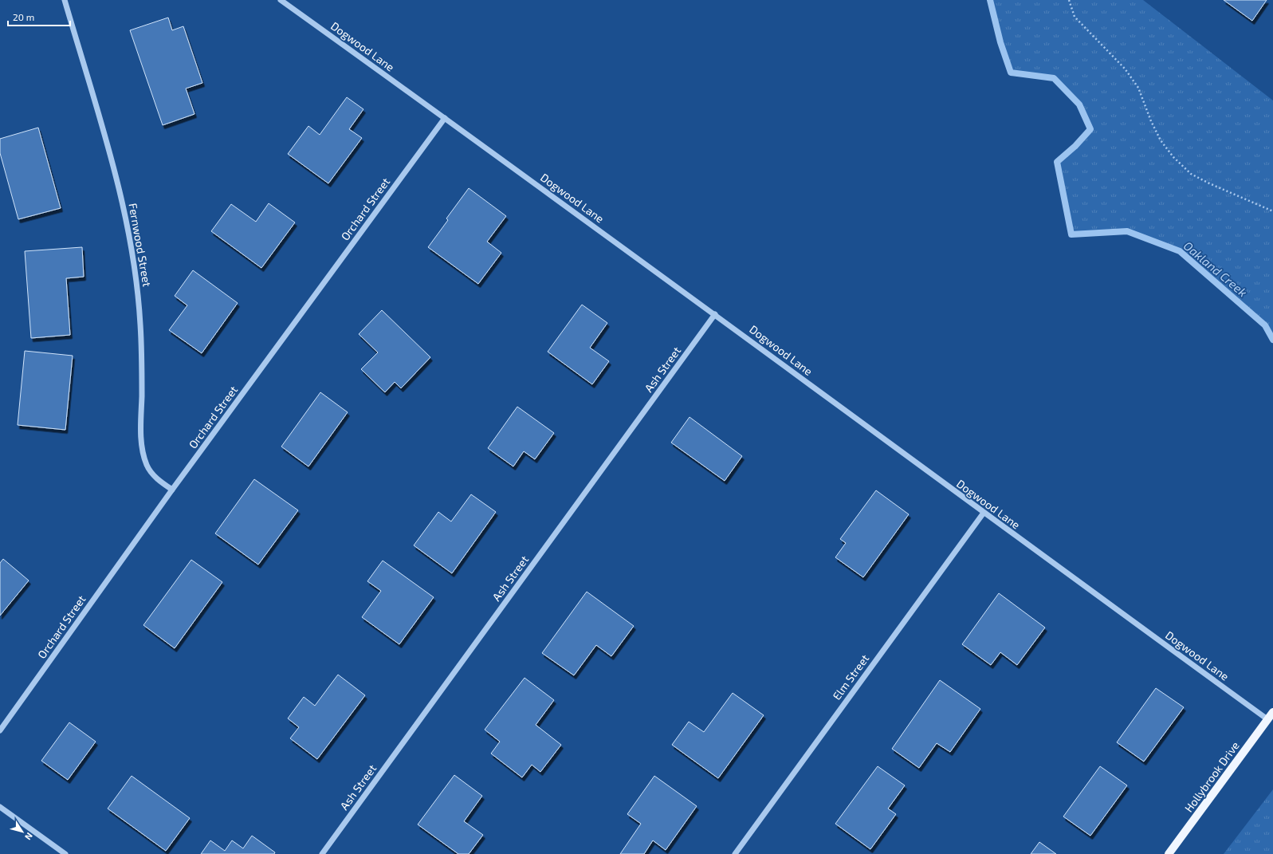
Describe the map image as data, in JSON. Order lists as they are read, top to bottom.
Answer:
{
  "streets": {
    "main road": ["Hollybrook Drive"],
    "street": [
      "Dogwood Lane",
      "Orchard Street",
      "Fernwood Street",
      "Ash Street",
      "Elm Street"
    ]
  },
  "crossings": [
    ["Dogwood Lane", "Orchard Street"],
    ["Dogwood Lane", "Ash Street"],
    ["Dogwood Lane", "Elm Street"],
    ["Dogwood Lane", "Hollybrook Drive"],
    ["Orchard Street", "Fernwood Street"]
  ],
  "water": ["Oakland Creek"],
  "scale_bar": "20 m",
  "north": "bottom right"
}
